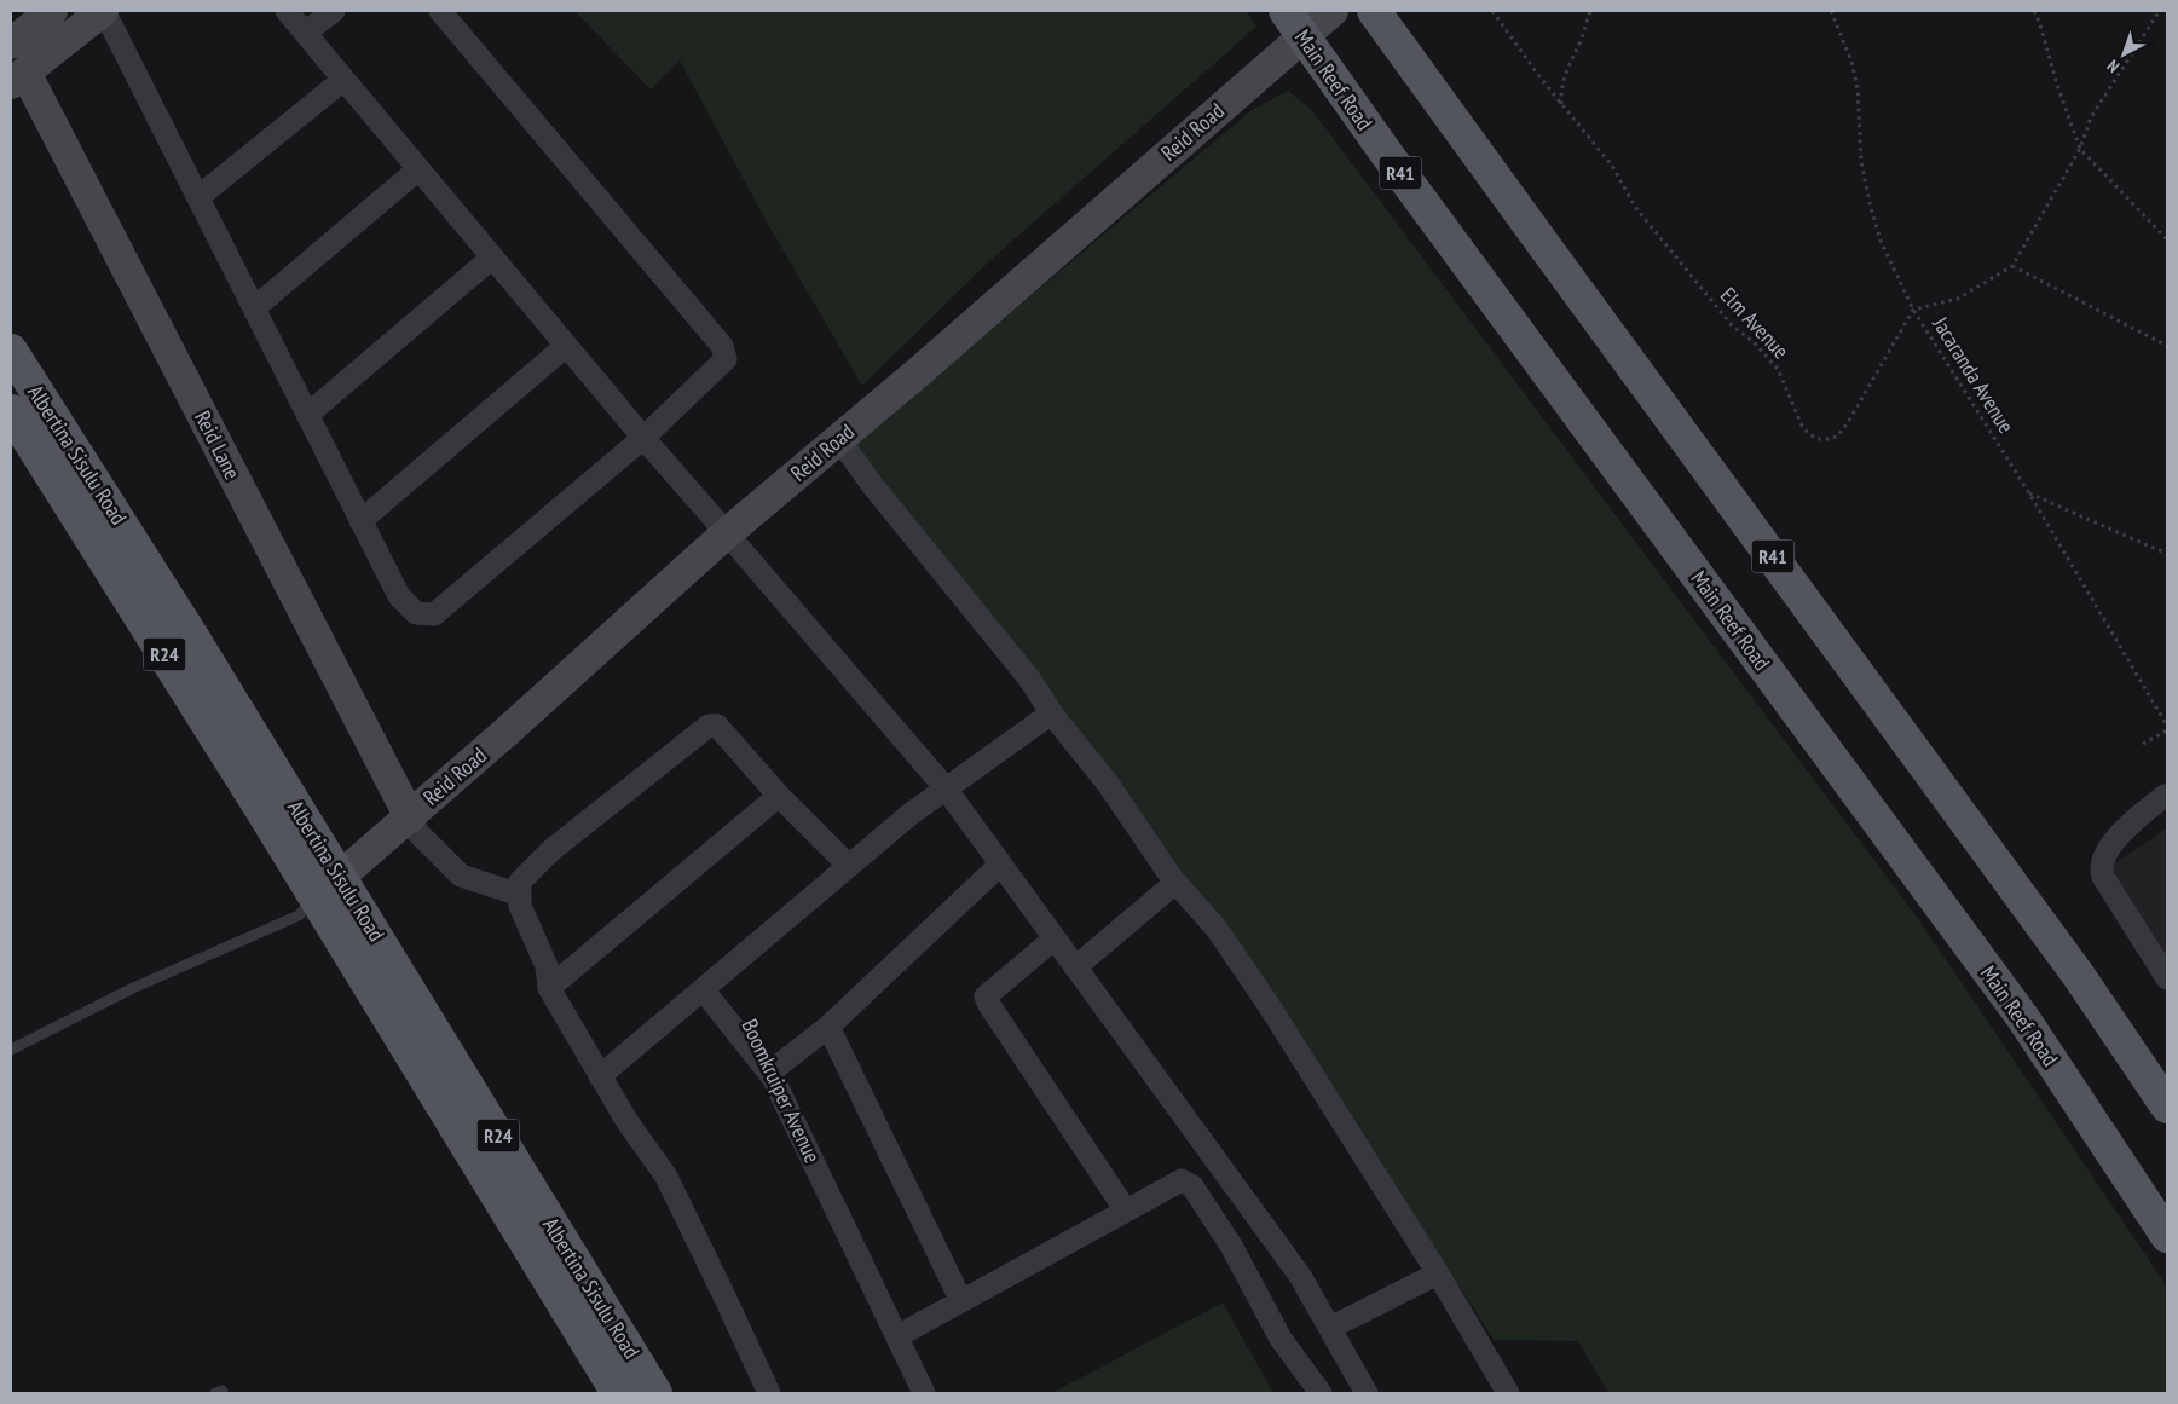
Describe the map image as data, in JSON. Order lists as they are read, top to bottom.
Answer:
{
  "streets": {
    "main road": [
      "Main Reef Road",
      "R41",
      "Albertina Sisulu Road",
      "R24"
    ],
    "street": ["Reid Road", "Reid Lane"],
    "path": ["Elm Avenue", "Jacaranda Avenue"]
  },
  "crossings": [
    ["Main Reef Road", "Reid Road"],
    ["Reid Road", "Reid Lane"],
    ["Reid Road", "Albertina Sisulu Road"],
    ["Elm Avenue", "Jacaranda Avenue"]
  ],
  "north": "bottom left"
}
